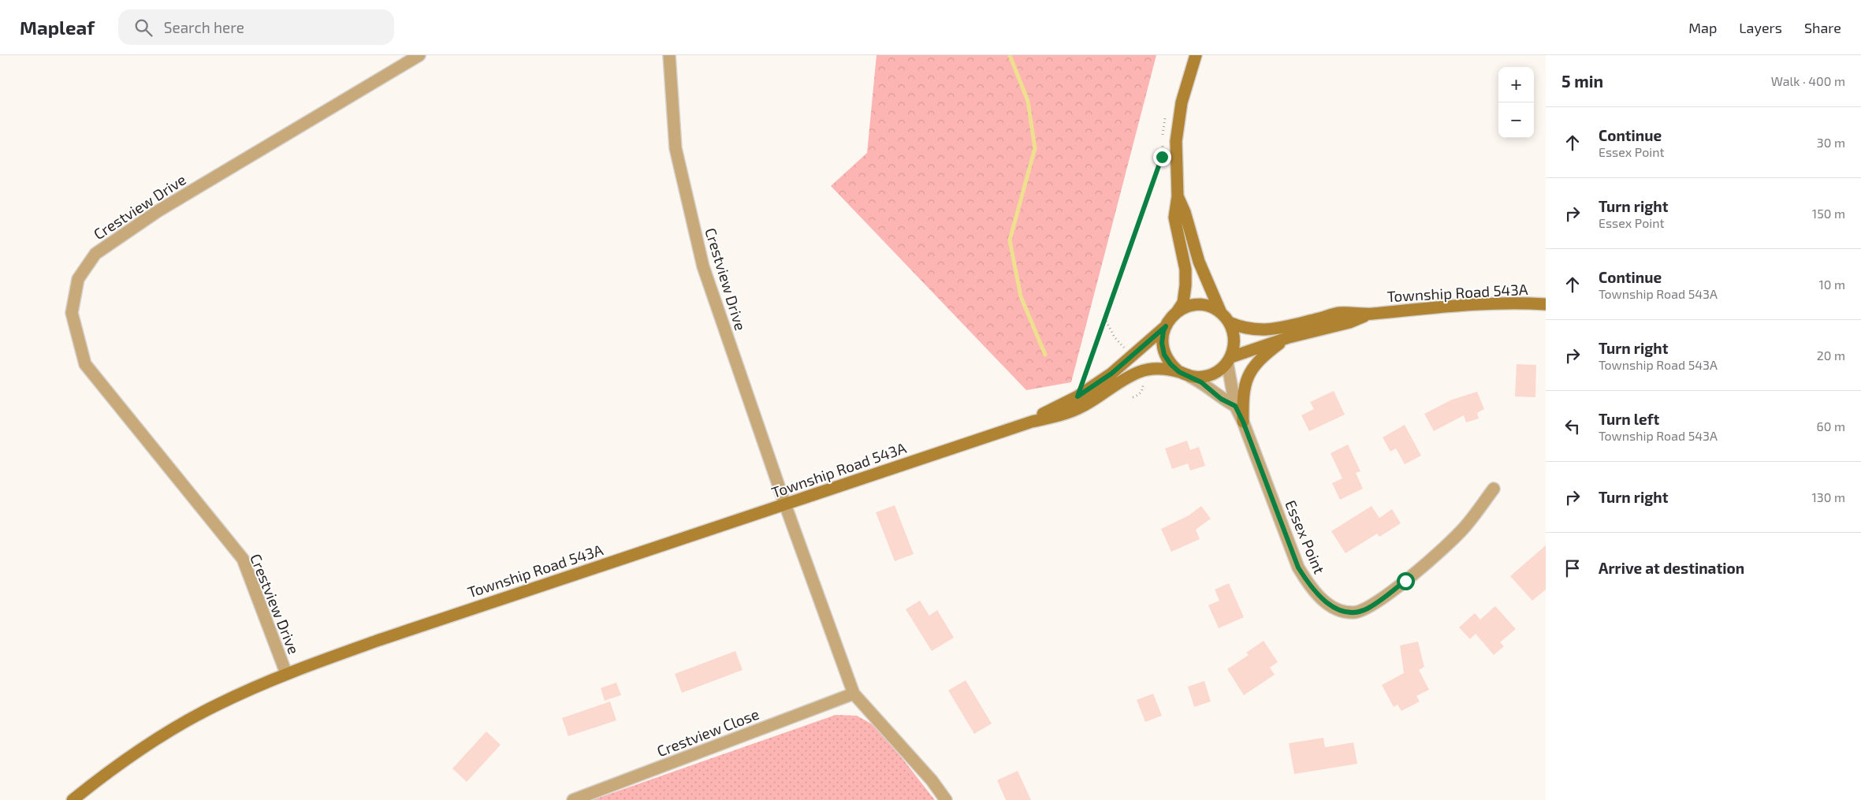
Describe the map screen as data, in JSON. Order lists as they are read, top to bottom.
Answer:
{
  "streets": {
    "main road": ["Township Road 543A"],
    "street": ["Crestview Drive", "Essex Point", "Crestview Close"]
  },
  "crossings": [
    ["Crestview Drive", "Township Road 543A"],
    ["Township Road 543A", "Essex Point"]
  ],
  "page": {
    "header": "Mapleaf",
    "search": "Search here",
    "nav": ["Map", "Layers", "Share"],
    "heading": ["5 min", "Walk · 400 m"],
    "map_buttons": ["+", "−"],
    "list": [
      ["Continue", "Essex Point", "30 m"],
      ["Turn right", "Essex Point", "150 m"],
      ["Continue", "Township Road 543A", "10 m"],
      ["Turn right", "Township Road 543A", "20 m"],
      ["Turn left", "Township Road 543A", "60 m"],
      ["Turn right", "130 m"],
      "Arrive at destination"
    ]
  }
}
